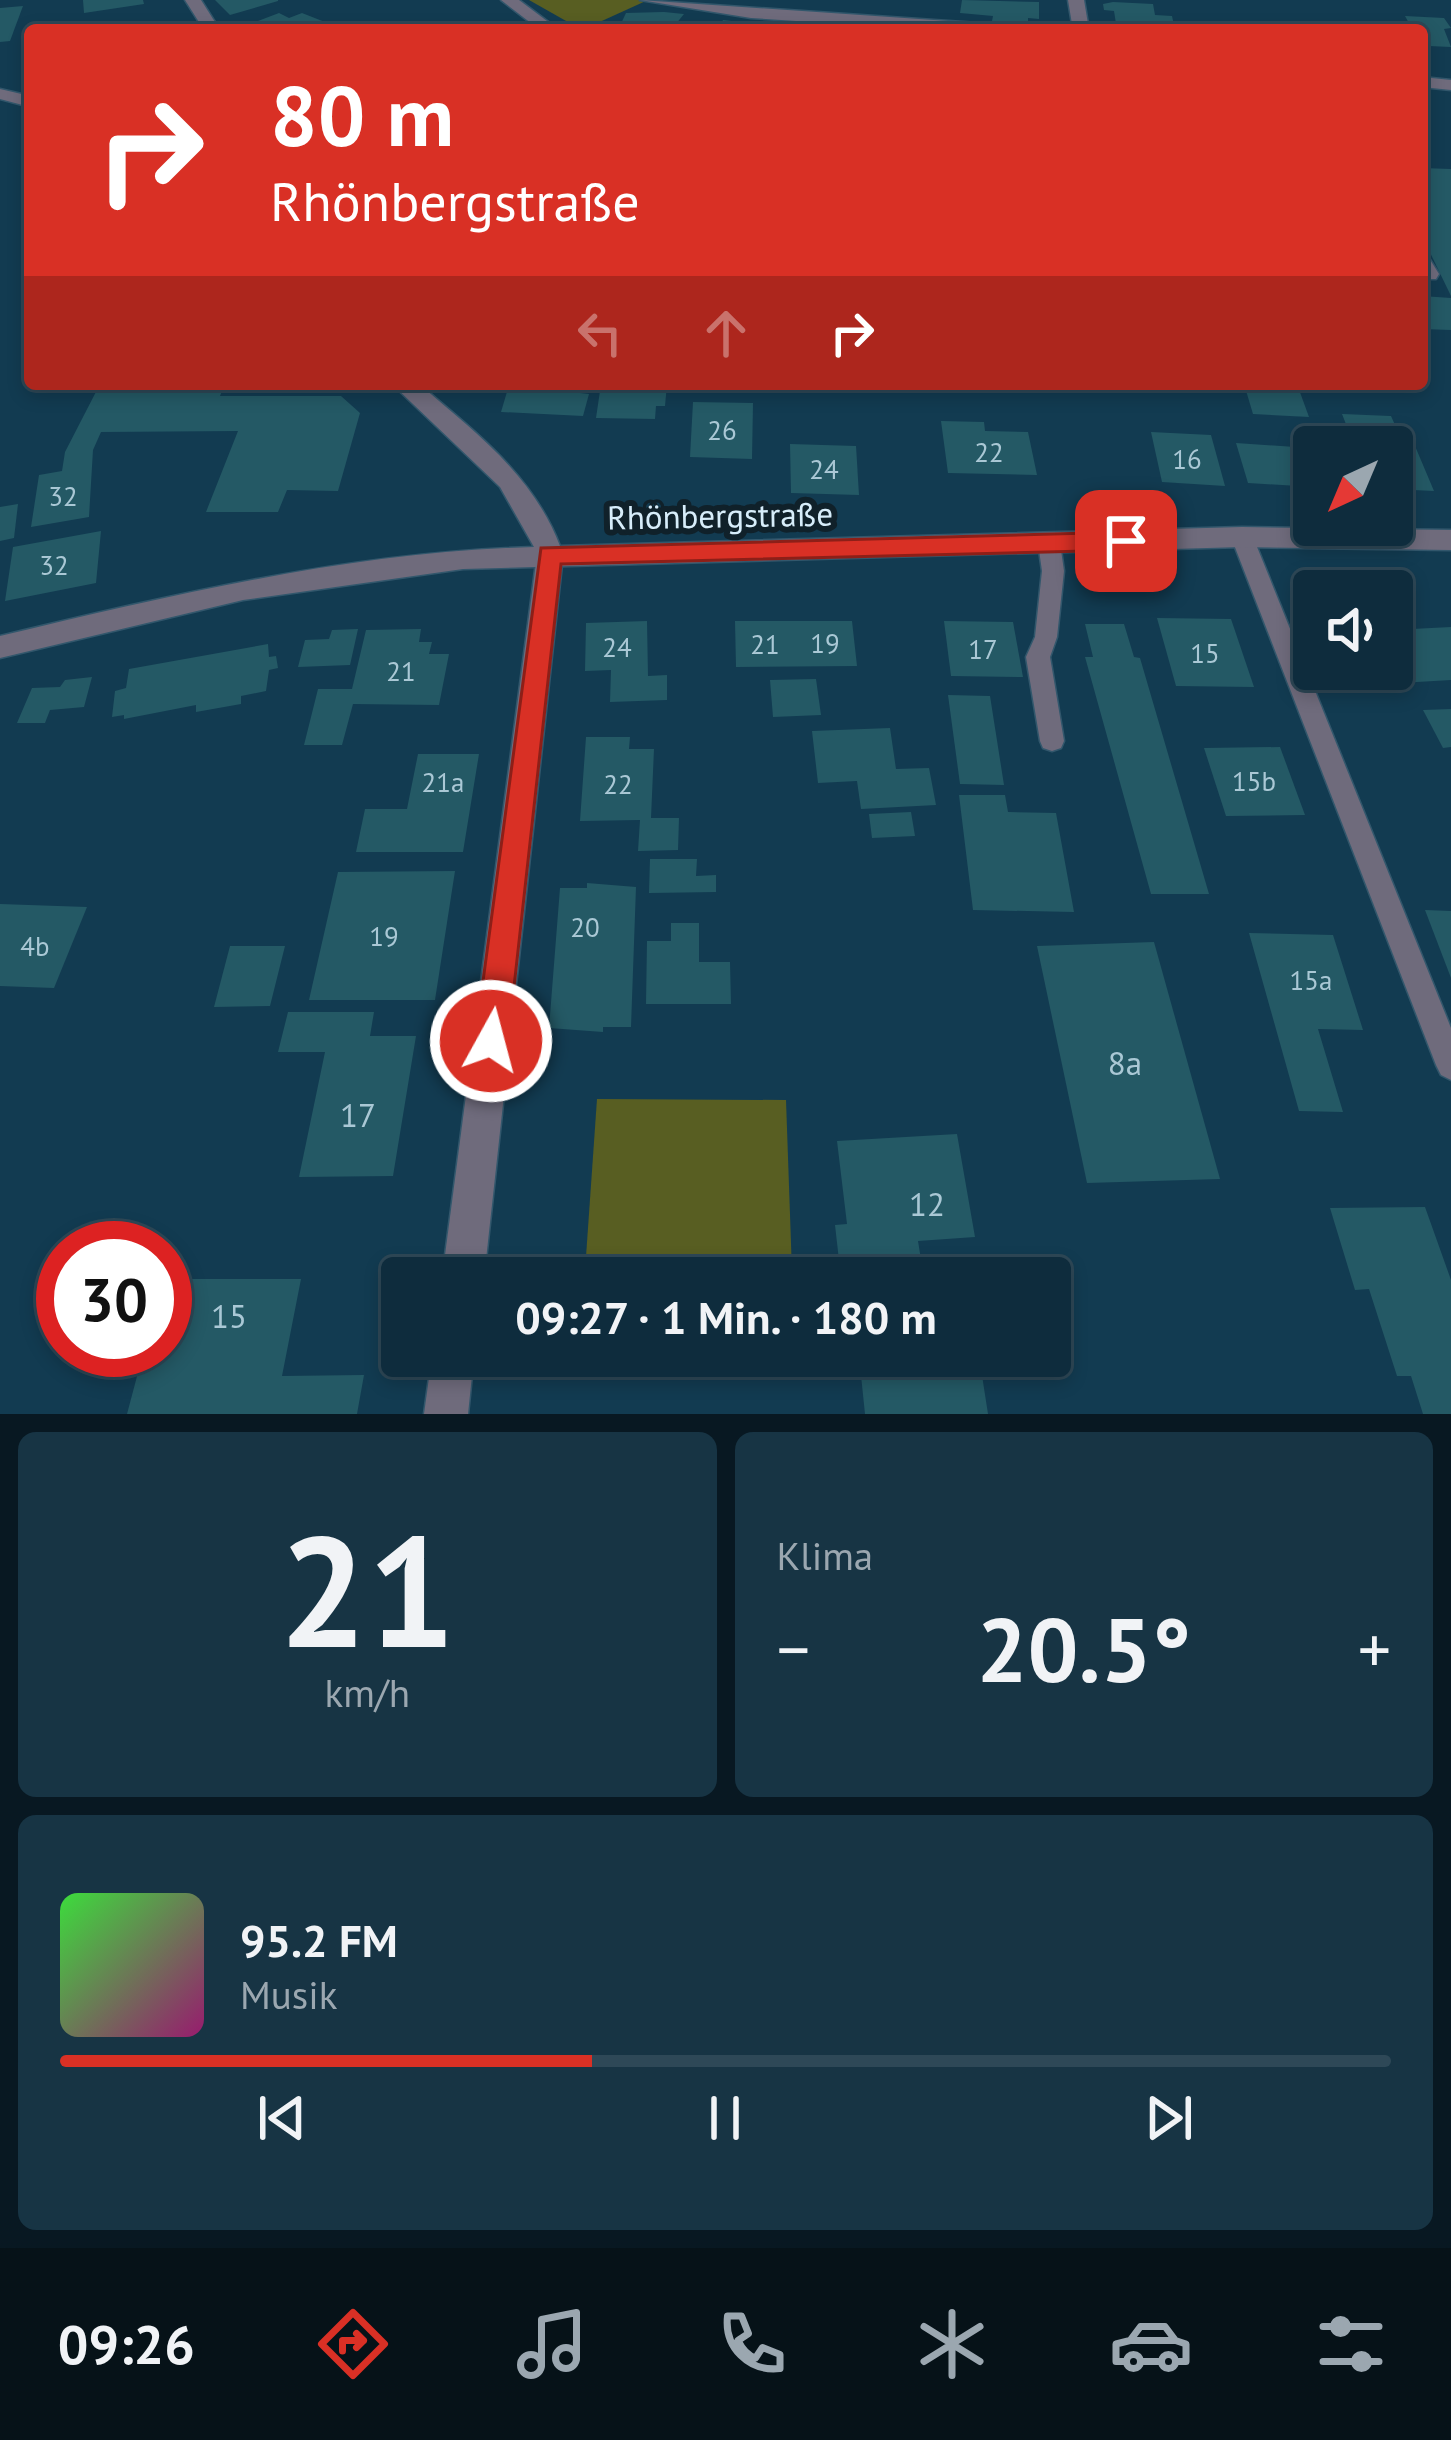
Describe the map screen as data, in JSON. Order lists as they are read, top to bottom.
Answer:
{
  "streets": {
    "street": ["Rhönbergstraße"]
  },
  "house_numbers": [
    "26",
    "22",
    "16",
    "24",
    "32",
    "32",
    "19",
    "21",
    "24",
    "17",
    "15",
    "21",
    "15b",
    "21a",
    "22",
    "20",
    "19",
    "4b",
    "15a",
    "8a",
    "17",
    "12",
    "15"
  ],
  "north": "bottom left",
  "page": {
    "turn": ["80 m", "Rhönbergstraße"],
    "limit": "30",
    "trip": "09:27 · 1 Min. · 180 m",
    "tile": [
      ["21", "km/h"],
      "Klima"
    ],
    "heat": ["−", "20.5°", "+"],
    "song": ["95.2 FM", "Musik"],
    "tabs": "09:26"
  }
}
